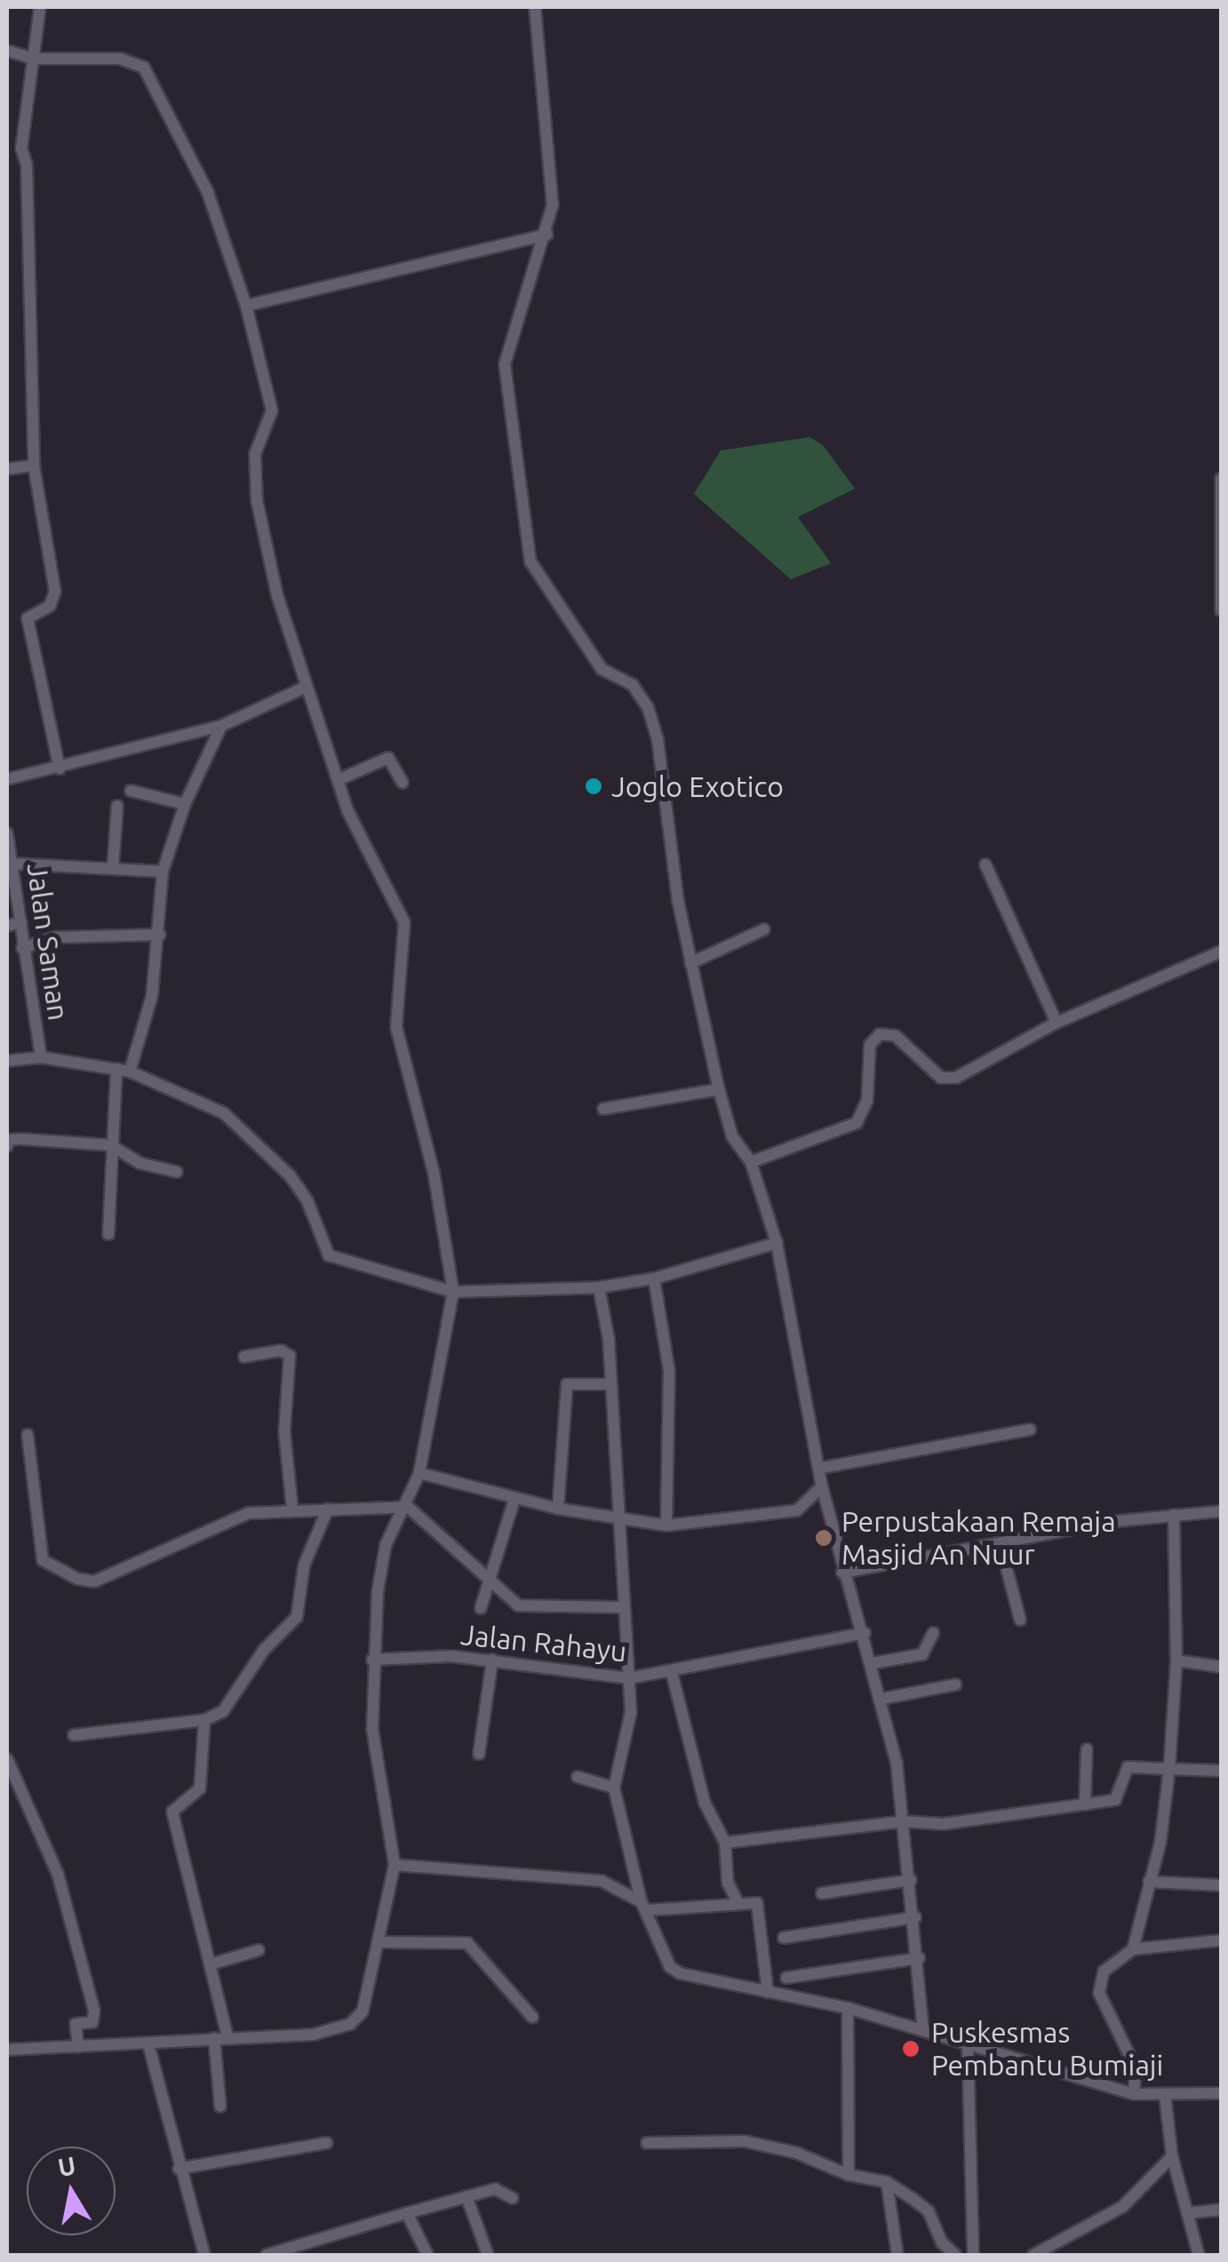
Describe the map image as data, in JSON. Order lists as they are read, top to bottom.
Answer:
{
  "streets": {
    "street": ["Jalan Saman", "Jalan Rahayu"]
  },
  "places": ["Joglo Exotico", "Perpustakaan Remaja Masjid An Nuur", "Puskesmas Pembantu Bumiaji"],
  "north": "top"
}
